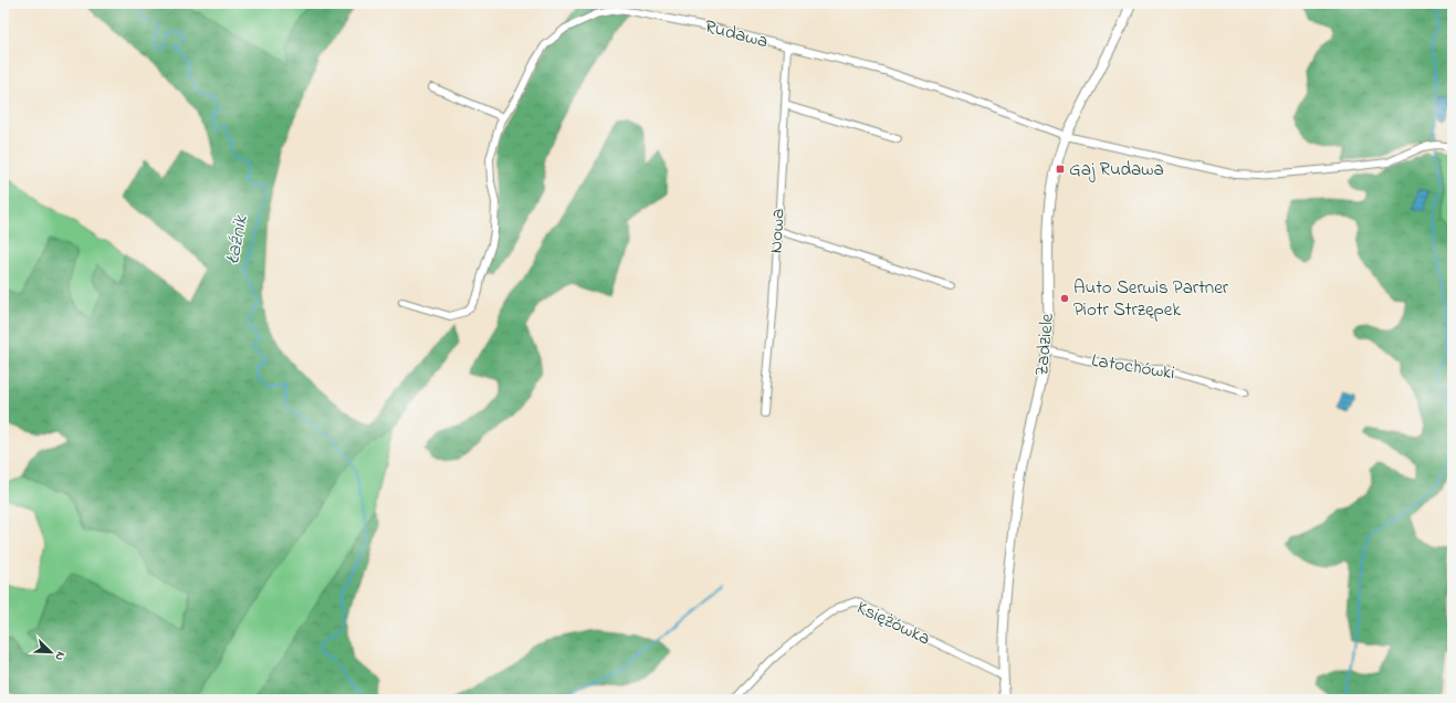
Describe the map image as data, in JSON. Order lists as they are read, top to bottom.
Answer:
{
  "streets": {
    "street": [
      "Rudawa",
      "Nowa",
      "Zadziele",
      "Latochówki",
      "Księżówka"
    ]
  },
  "crossings": [
    ["Rudawa", "Nowa"],
    ["Rudawa", "Zadziele"],
    ["Zadziele", "Latochówki"],
    ["Zadziele", "Księżówka"]
  ],
  "water": ["Łaźnik"],
  "places": {
    "transit": ["Gaj Rudawa"],
    "other": ["Auto Serwis Partner Piotr Strzępek"]
  },
  "north": "bottom right"
}
